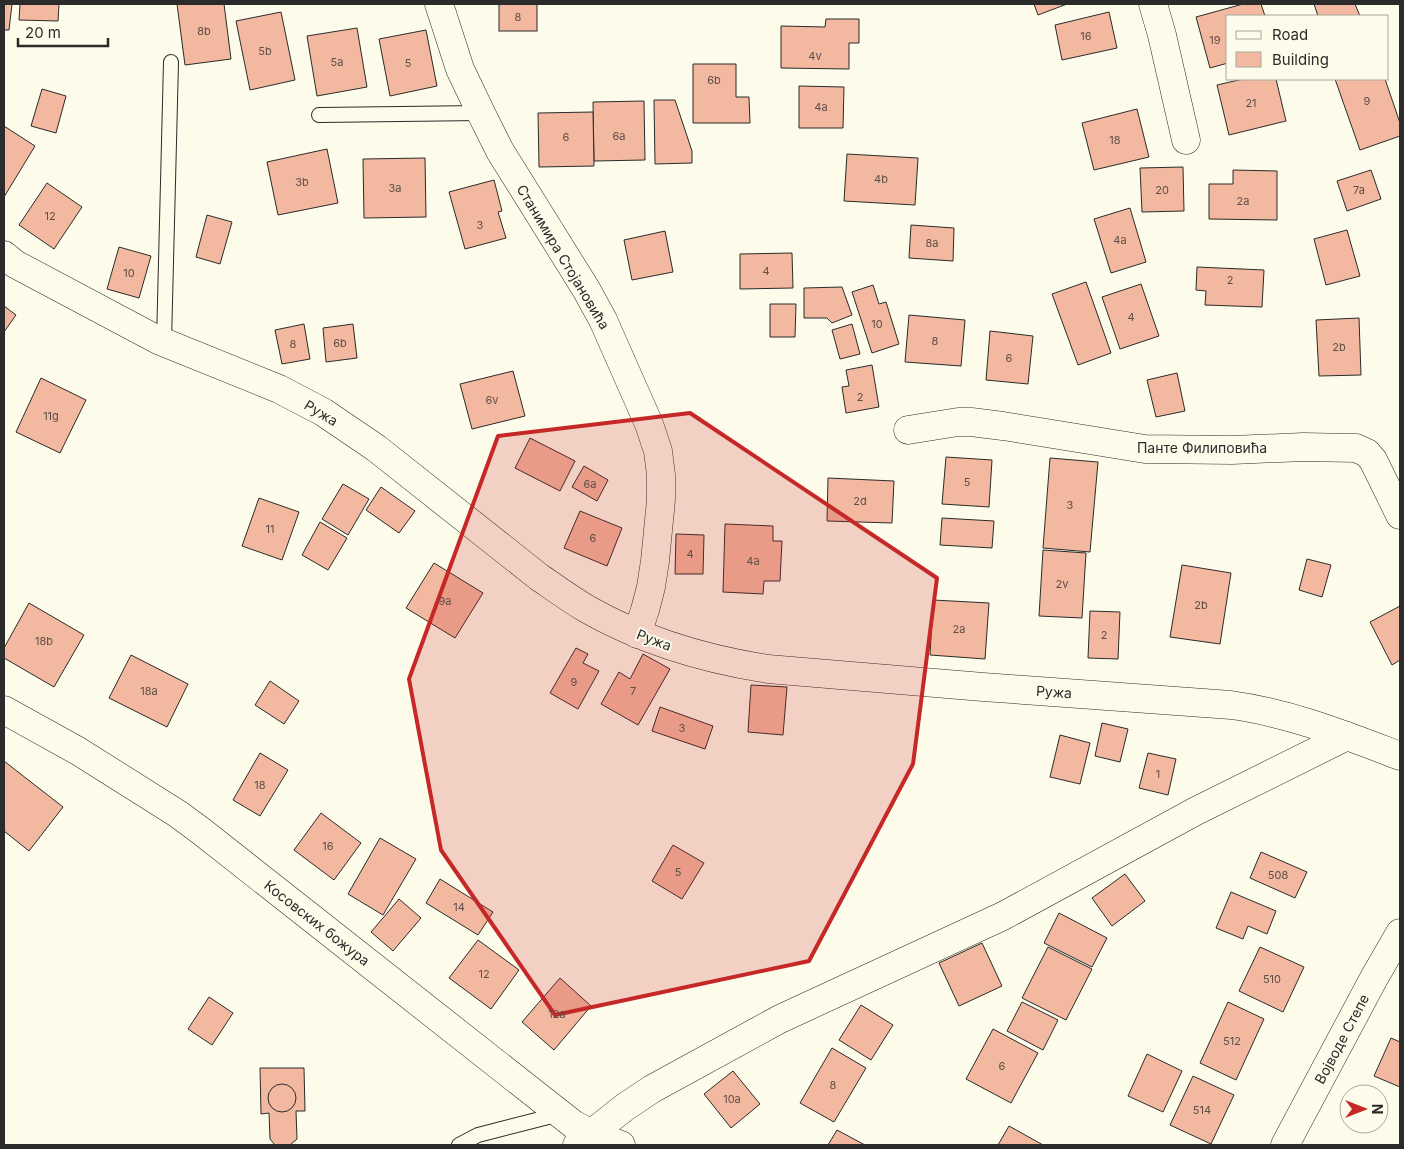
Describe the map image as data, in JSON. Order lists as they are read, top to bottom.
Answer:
{
  "streets": {
    "street": [
      "Станимира Стојановића",
      "Ружа",
      "Панте Филиповића",
      "Косовских божура",
      "Војводе Степе"
    ]
  },
  "crossings": [
    ["Станимира Стојановића", "Ружа"]
  ],
  "house_numbers": [
    "8",
    "8b",
    "16",
    "19",
    "5b",
    "4v",
    "5a",
    "5",
    "6b",
    "9",
    "21",
    "4a",
    "6a",
    "6",
    "18",
    "4b",
    "3b",
    "3a",
    "20",
    "7a",
    "2a",
    "12",
    "3",
    "4a",
    "8a",
    "4",
    "10",
    "2",
    "4",
    "10",
    "8",
    "6b",
    "8",
    "2b",
    "6",
    "2",
    "6v",
    "11g",
    "5",
    "6a",
    "2d",
    "3",
    "11",
    "6",
    "4",
    "4a",
    "2v",
    "9a",
    "2b",
    "2a",
    "2",
    "18b",
    "9",
    "18a",
    "7",
    "3",
    "1",
    "18",
    "16",
    "5",
    "508",
    "14",
    "12",
    "510",
    "12a",
    "512",
    "6",
    "8",
    "10a",
    "514"
  ],
  "legend": ["Road", "Building"],
  "scale_bar": "20 m",
  "north": "right"
}
